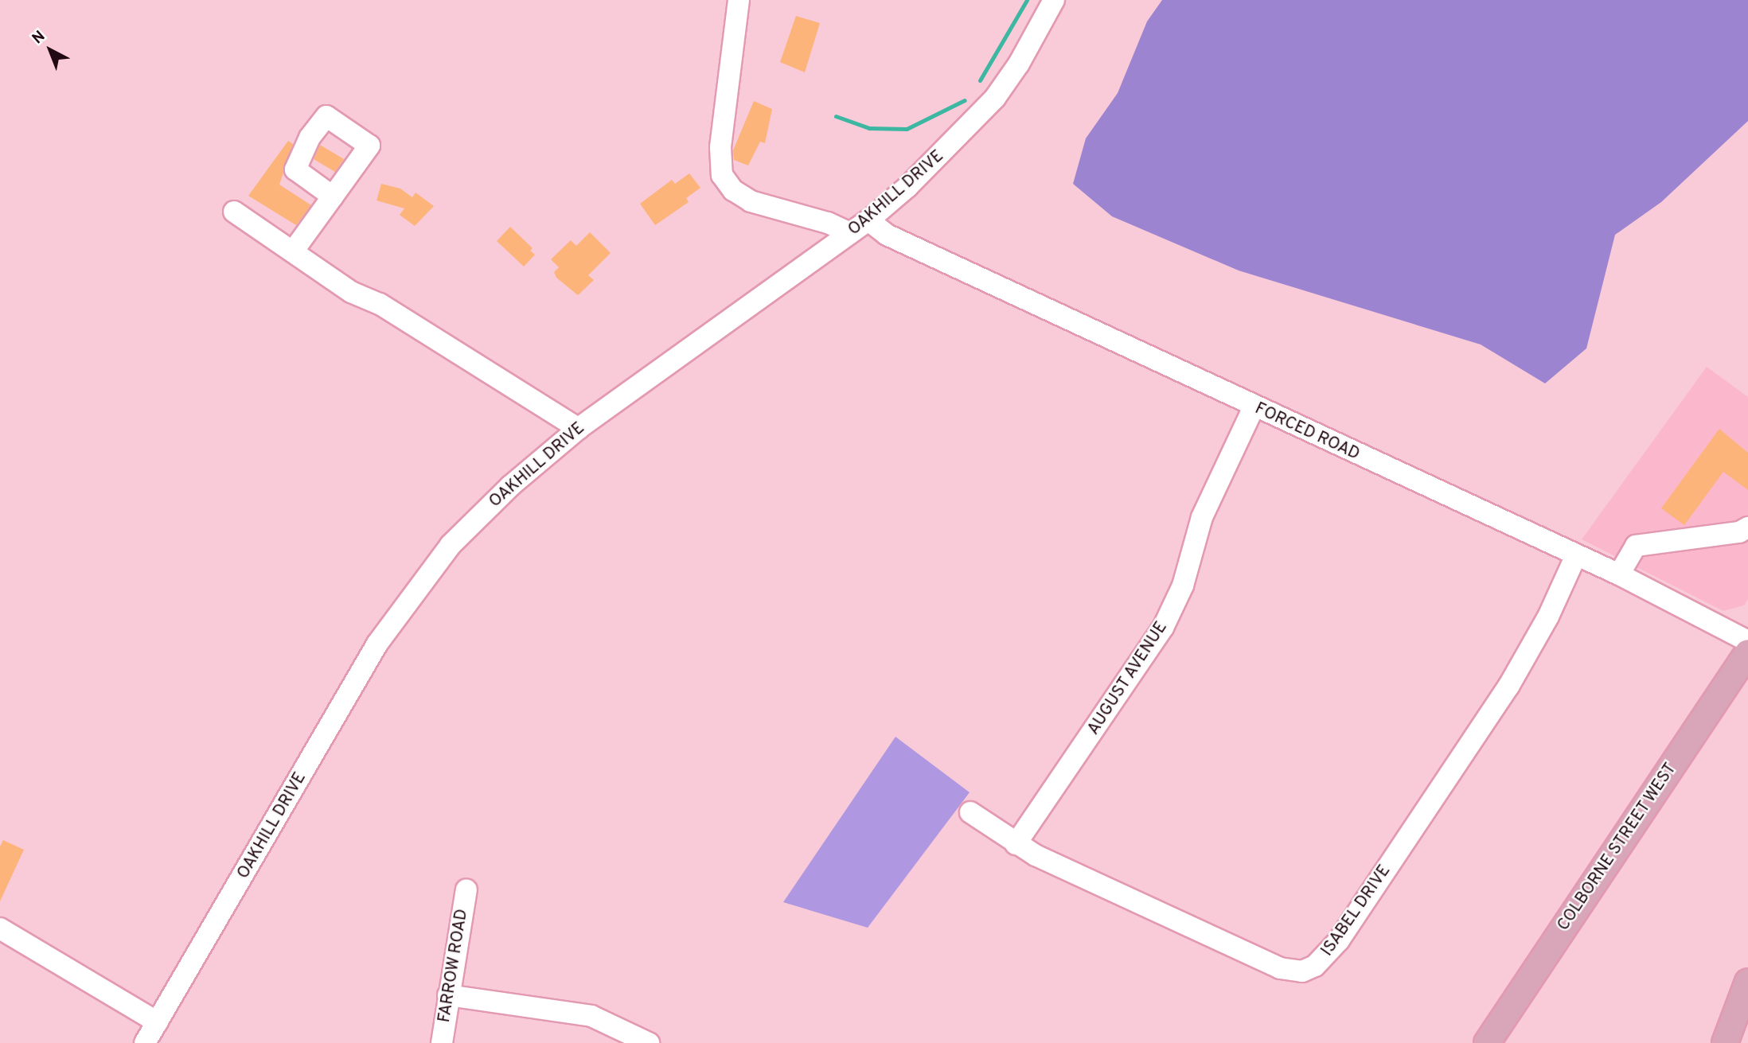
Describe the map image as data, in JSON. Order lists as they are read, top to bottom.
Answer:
{
  "streets": {
    "main road": ["COLBORNE STREET WEST"],
    "street": [
      "OAKHILL DRIVE",
      "FORCED ROAD",
      "AUGUST AVENUE",
      "ISABEL DRIVE",
      "FARROW ROAD"
    ]
  },
  "crossings": [
    ["OAKHILL DRIVE", "FORCED ROAD"],
    ["FORCED ROAD", "AUGUST AVENUE"],
    ["FORCED ROAD", "ISABEL DRIVE"],
    ["AUGUST AVENUE", "ISABEL DRIVE"]
  ],
  "north": "top left"
}
